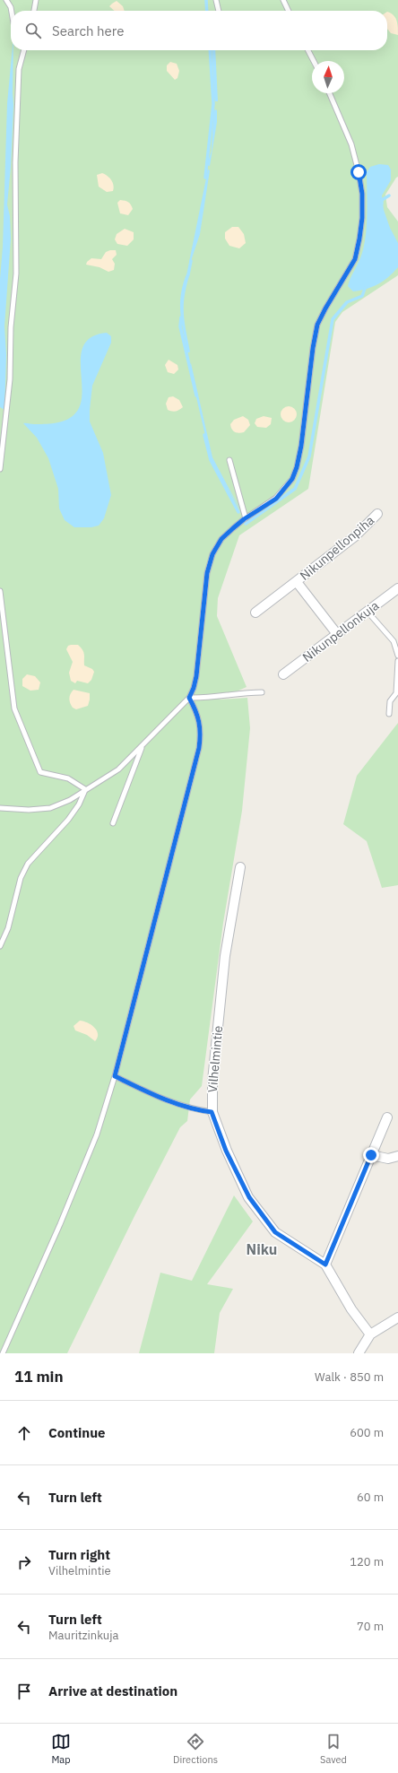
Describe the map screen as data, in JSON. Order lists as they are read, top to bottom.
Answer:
{
  "streets": {
    "street": ["Nikunpellonpiha", "Nikunpellonkuja", "Vilhelmintie"]
  },
  "crossings": [
    ["Nikunpellonpiha", "Nikunpellonkuja"]
  ],
  "districts": ["Niku"],
  "north": "top",
  "page": {
    "search": "Search here",
    "heading": ["11 min", "Walk · 850 m"],
    "list": [
      ["Continue", "600 m"],
      ["Turn left", "60 m"],
      ["Turn right", "Vilhelmintie", "120 m"],
      ["Turn left", "Mauritzinkuja", "70 m"],
      "Arrive at destination"
    ],
    "nav": ["Map", "Directions", "Saved"]
  }
}
